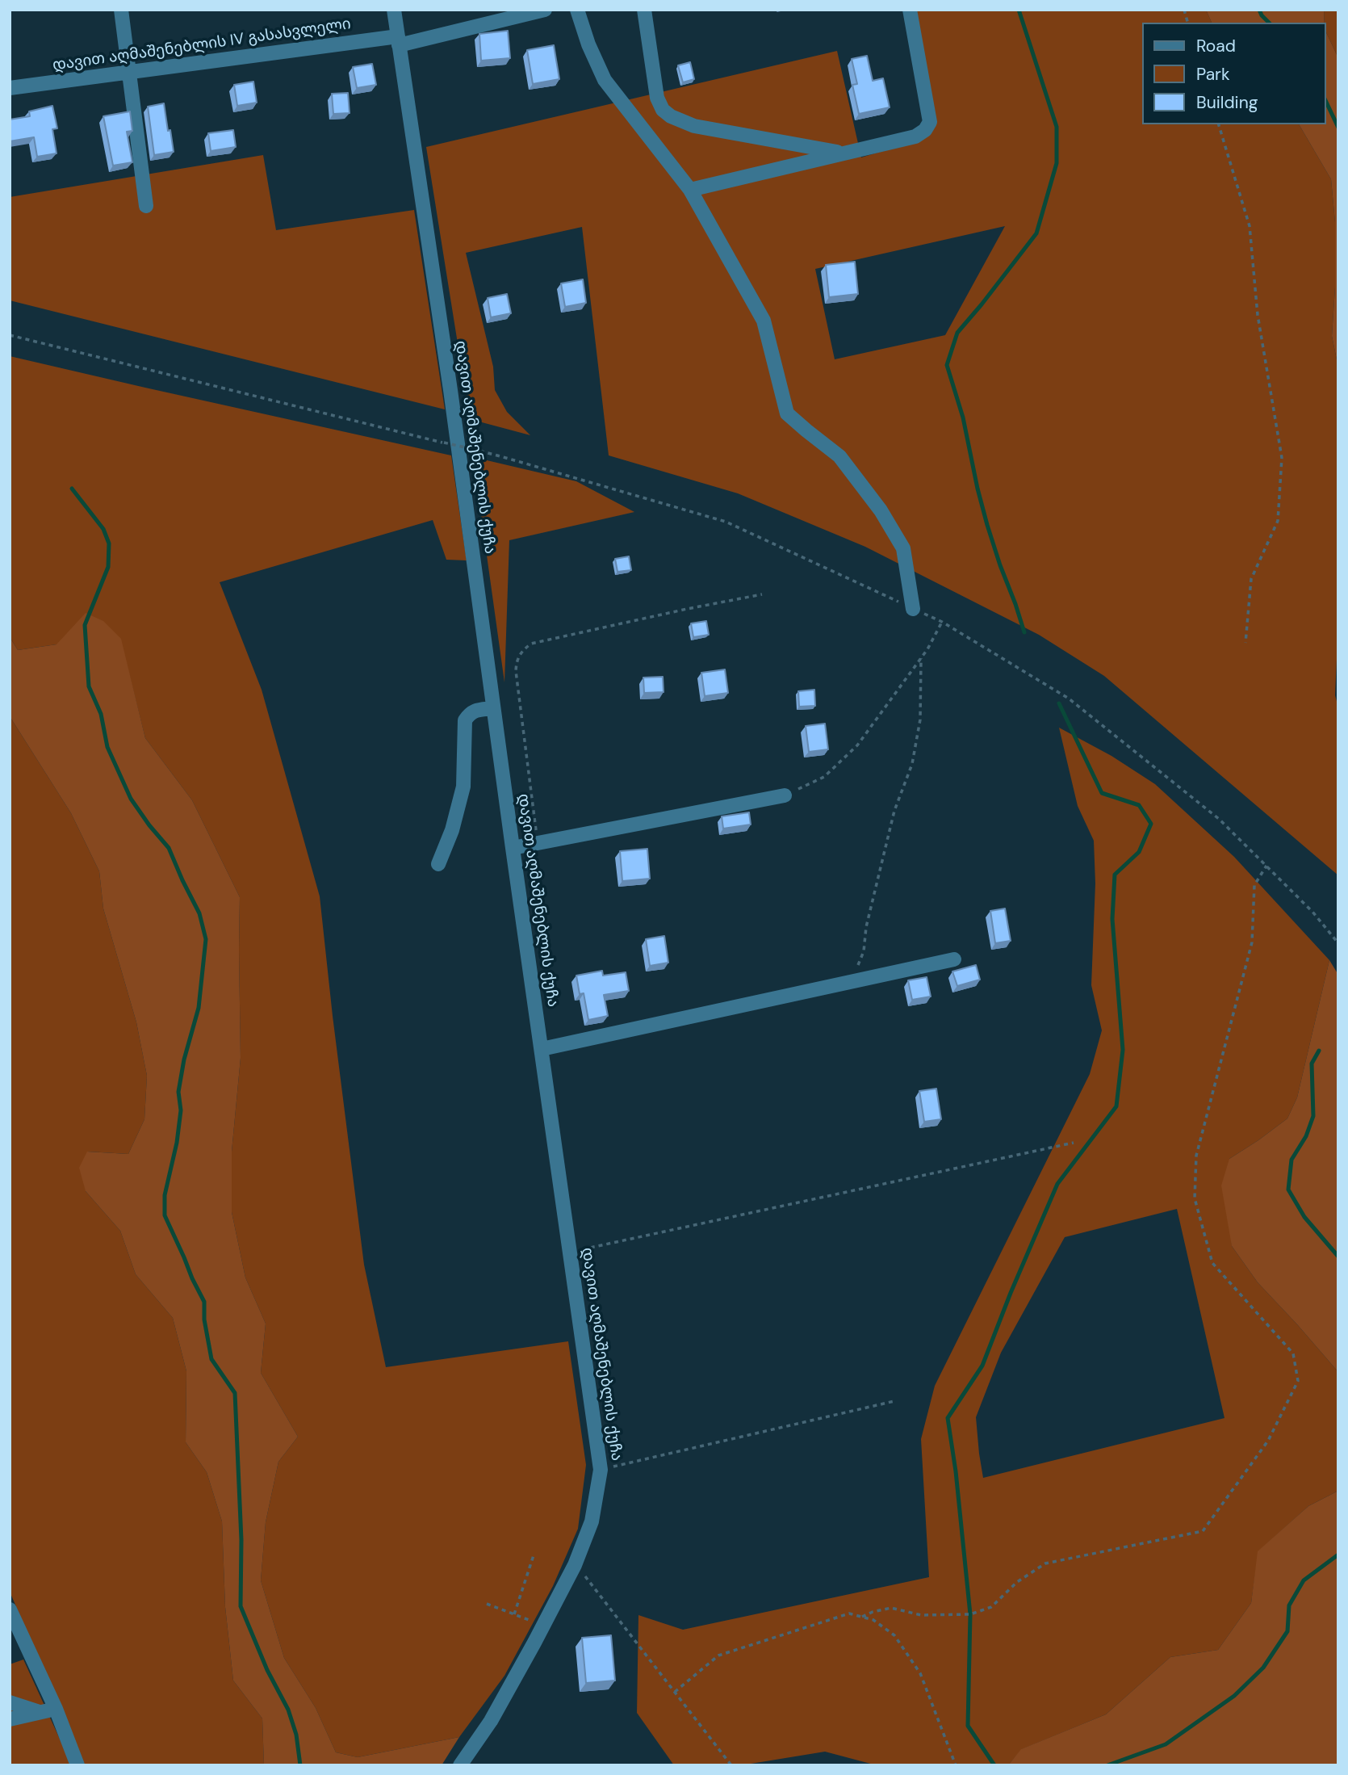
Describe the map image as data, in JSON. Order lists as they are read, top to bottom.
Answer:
{
  "streets": {
    "street": ["დავით აღმაშენებლის IV გასასვლელი", "დავით აღმაშენებლის ქუჩა"]
  },
  "crossings": [
    ["დავით აღმაშენებლის IV გასასვლელი", "დავით აღმაშენებლის ქუჩა"]
  ],
  "legend": ["Road", "Park", "Building"]
}
